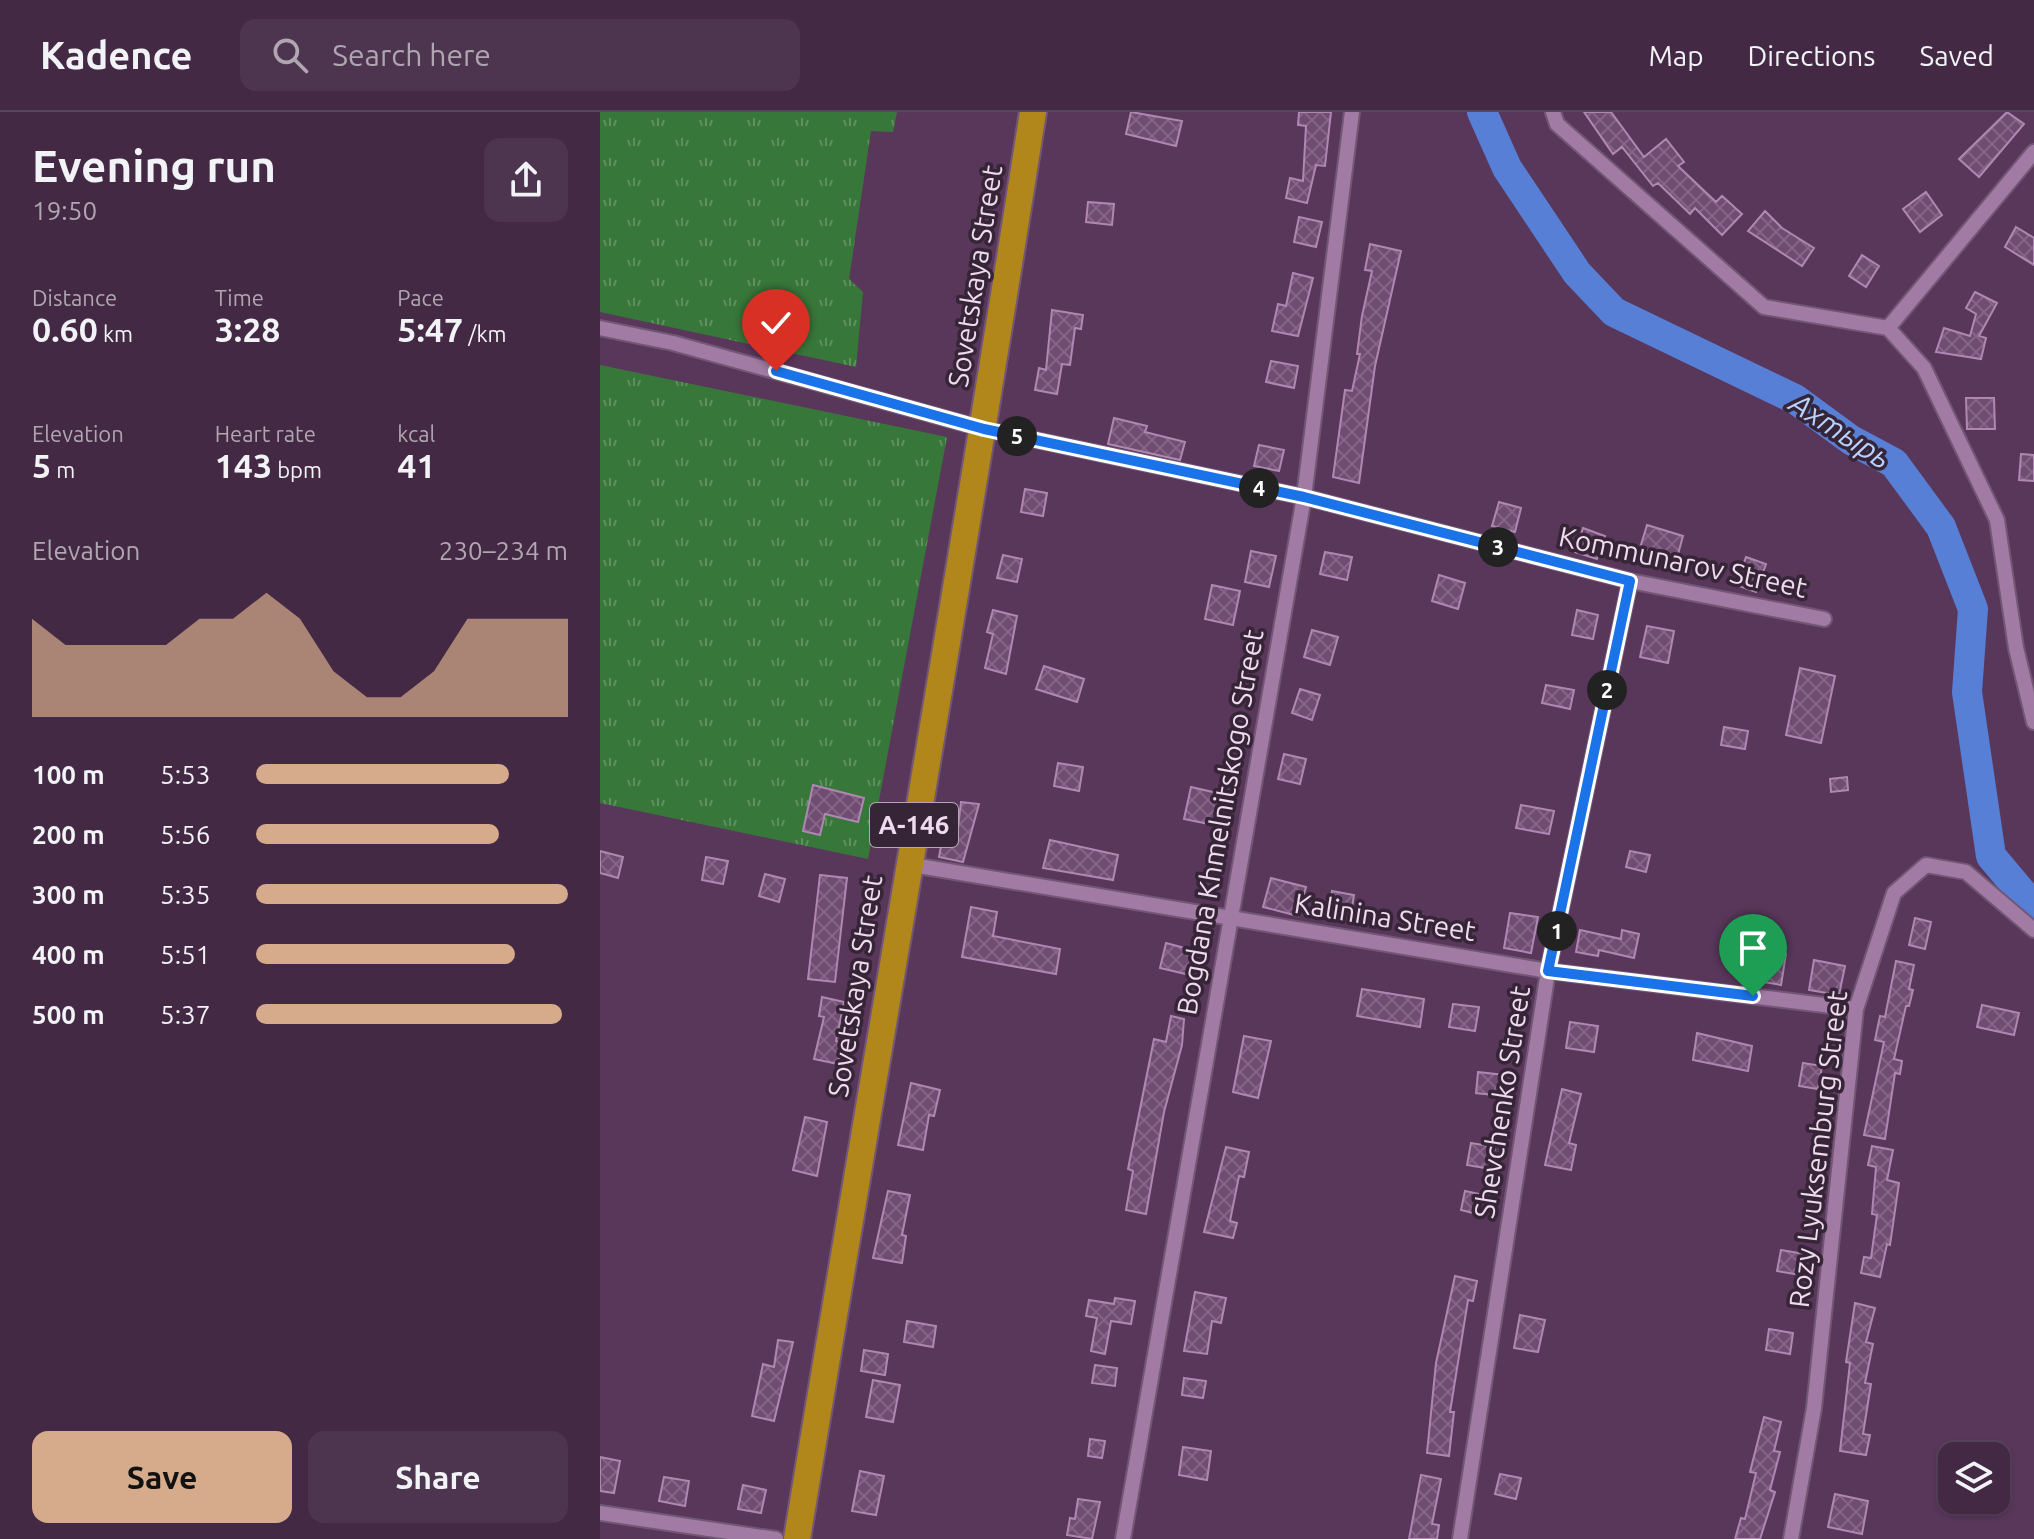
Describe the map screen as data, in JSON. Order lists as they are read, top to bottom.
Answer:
{
  "streets": {
    "highway": ["Sovetskaya Street", "А-146"],
    "street": [
      "Kommunarov Street",
      "Bogdana Khmelnitskogo Street",
      "Kalinina Street",
      "Shevchenko Street",
      "Rozy Lyuksemburg Street"
    ]
  },
  "crossings": [
    ["Sovetskaya Street", "Kommunarov Street"],
    ["Sovetskaya Street", "Kalinina Street"],
    ["Kommunarov Street", "Bogdana Khmelnitskogo Street"],
    ["Kommunarov Street", "Shevchenko Street"],
    ["Bogdana Khmelnitskogo Street", "Kalinina Street"],
    ["Kalinina Street", "Shevchenko Street"],
    ["Kalinina Street", "Rozy Lyuksemburg Street"]
  ],
  "water": ["Ахтырь"],
  "page": {
    "header": "Kadence",
    "search": "Search here",
    "nav": ["Map", "Directions", "Saved"],
    "heading": ["Evening run", "19:50"],
    "stats": [
      ["Distance", "0.60 km"],
      ["Time", "3:28"],
      ["Pace", "5:47 /km"],
      ["Elevation", "5 m"],
      ["Heart rate", "143 bpm"],
      ["kcal", "41"]
    ],
    "pins": [
      "5",
      "4",
      "3",
      "2",
      "1"
    ],
    "chart": ["Elevation", "230–234 m"],
    "list": [
      {
        "name": "100 m",
        "note": "5:53"
      },
      {
        "name": "200 m",
        "note": "5:56"
      },
      {
        "name": "300 m",
        "note": "5:35"
      },
      {
        "name": "400 m",
        "note": "5:51"
      },
      {
        "name": "500 m",
        "note": "5:37"
      }
    ],
    "buttons": ["Save", "Share"]
  }
}
